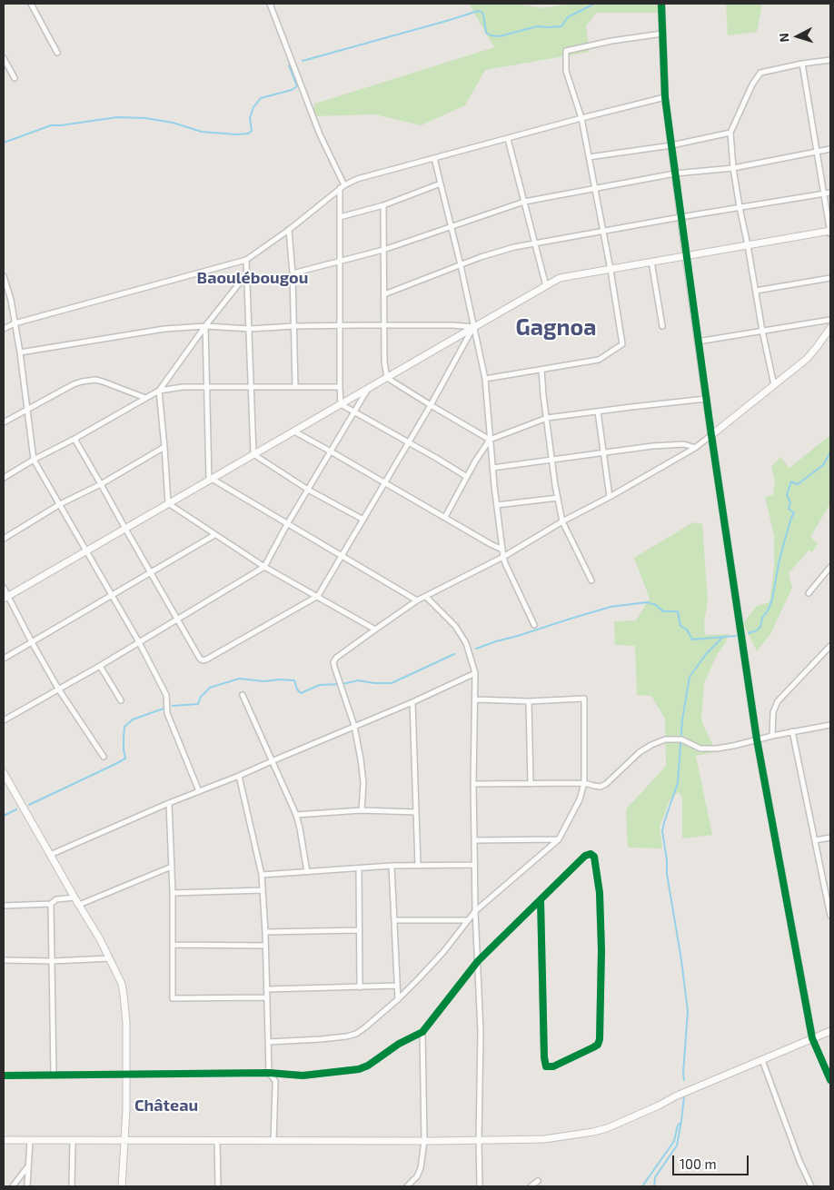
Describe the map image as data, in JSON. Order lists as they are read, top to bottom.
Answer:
{
  "districts": ["Baoulébougou", "Gagnoa", "Château"],
  "scale_bar": "100 m",
  "north": "left"
}
